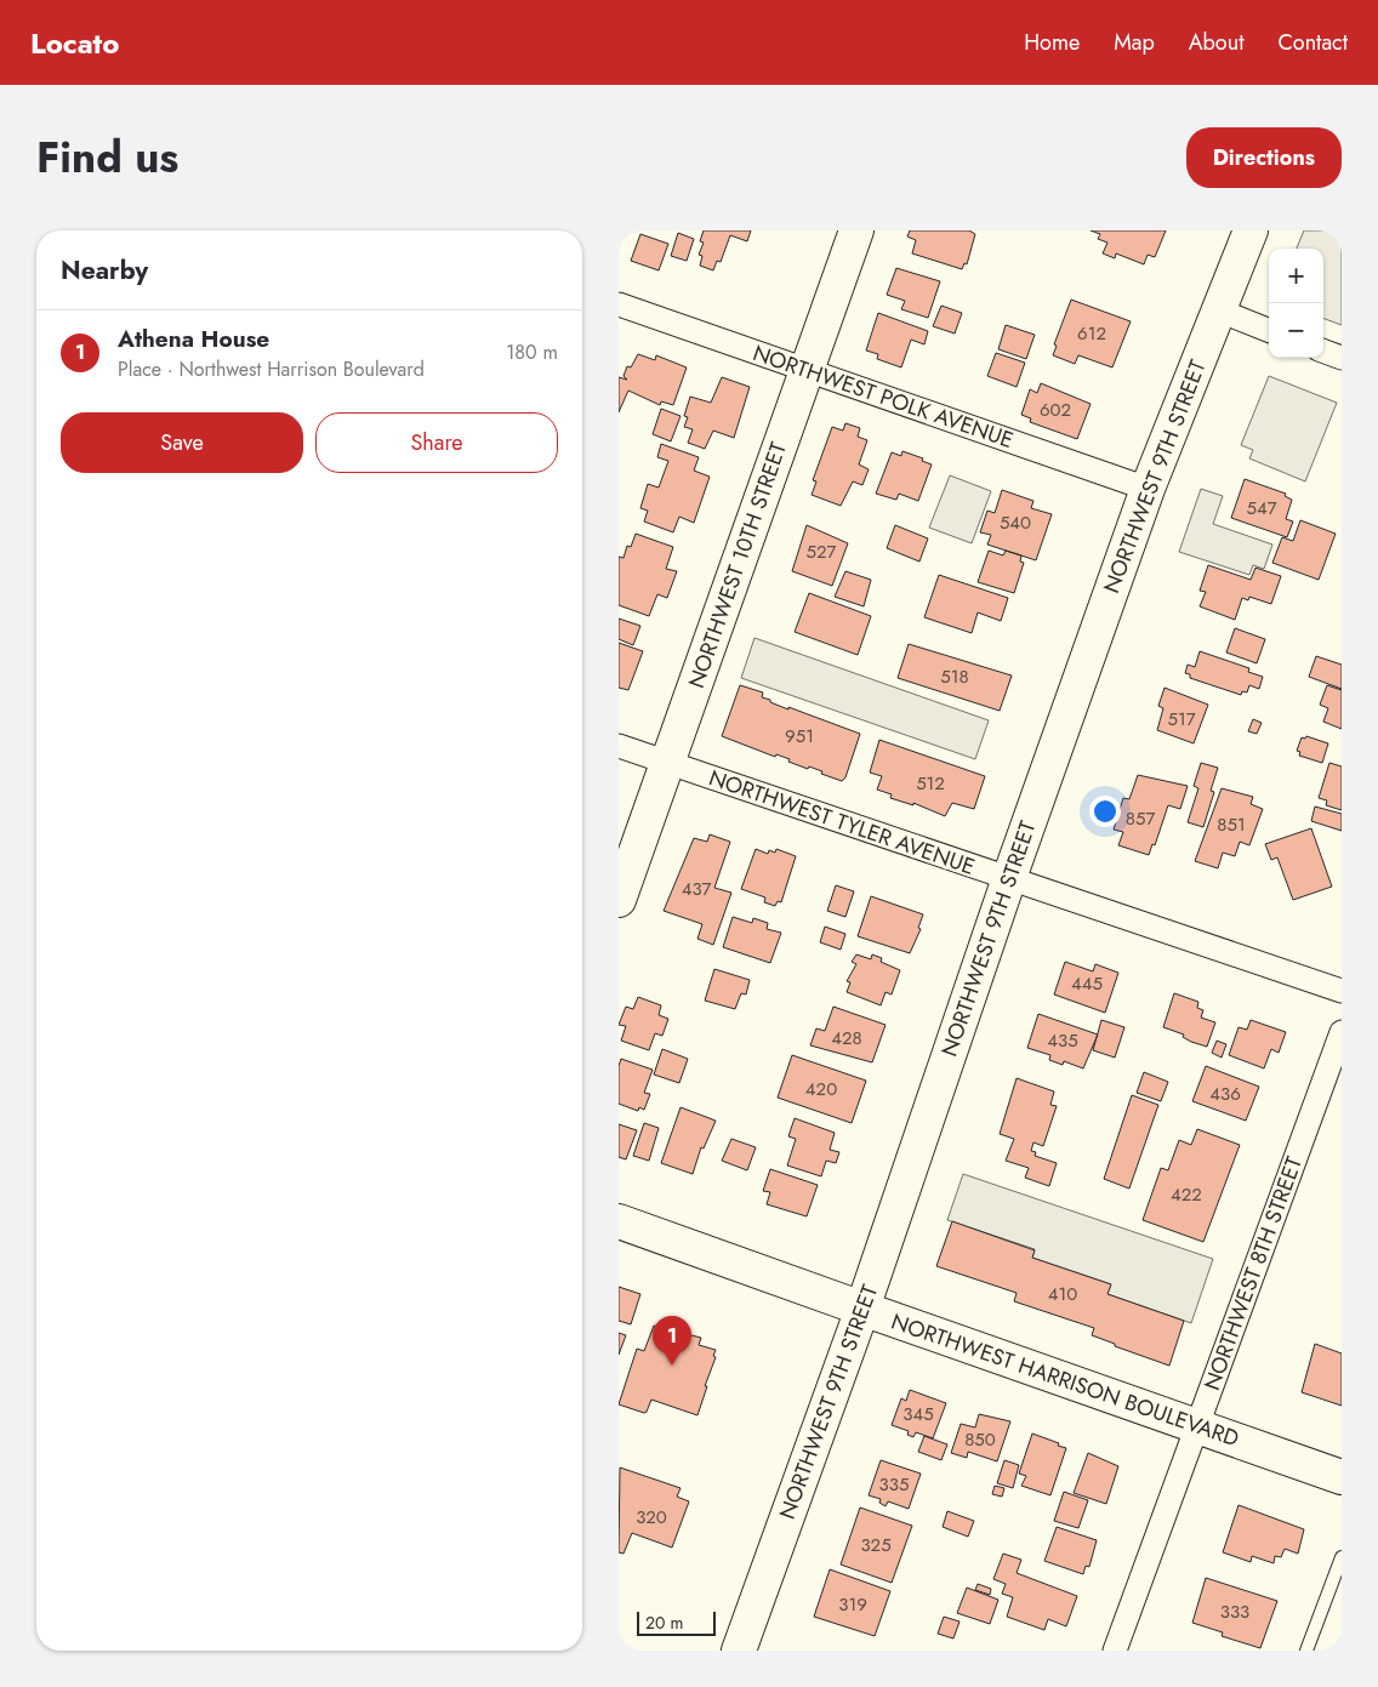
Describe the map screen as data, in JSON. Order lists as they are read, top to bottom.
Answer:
{
  "streets": {
    "main road": ["NORTHWEST 9TH STREET", "NORTHWEST 10TH STREET", "NORTHWEST HARRISON BOULEVARD"],
    "street": ["NORTHWEST POLK AVENUE", "NORTHWEST TYLER AVENUE", "NORTHWEST 8TH STREET"]
  },
  "crossings": [
    ["NORTHWEST POLK AVENUE", "NORTHWEST 9TH STREET"],
    ["NORTHWEST POLK AVENUE", "NORTHWEST 10TH STREET"],
    ["NORTHWEST 9TH STREET", "NORTHWEST TYLER AVENUE"],
    ["NORTHWEST 9TH STREET", "NORTHWEST HARRISON BOULEVARD"],
    ["NORTHWEST 10TH STREET", "NORTHWEST TYLER AVENUE"],
    ["NORTHWEST 8TH STREET", "NORTHWEST HARRISON BOULEVARD"]
  ],
  "house_numbers": [
    "612",
    "602",
    "547",
    "540",
    "527",
    "518",
    "517",
    "951",
    "512",
    "857",
    "851",
    "437",
    "445",
    "428",
    "435",
    "420",
    "436",
    "422",
    "410",
    "345",
    "850",
    "335",
    "320",
    "325",
    "319",
    "333"
  ],
  "scale_bar": "20 m",
  "page": {
    "header": "Locato",
    "nav": [
      "Home",
      "Map",
      "About",
      "Contact"
    ],
    "title": "Find us",
    "buttons": [
      "Directions",
      ["Save", "Share"]
    ],
    "heading": "Nearby",
    "map_buttons": ["+", "−"],
    "list": [
      {
        "mark": "1",
        "name": "Athena House",
        "note": "Place · Northwest Harrison Boulevard",
        "value": "180 m"
      }
    ],
    "pins": "1",
    "scale": "20 m"
  }
}
